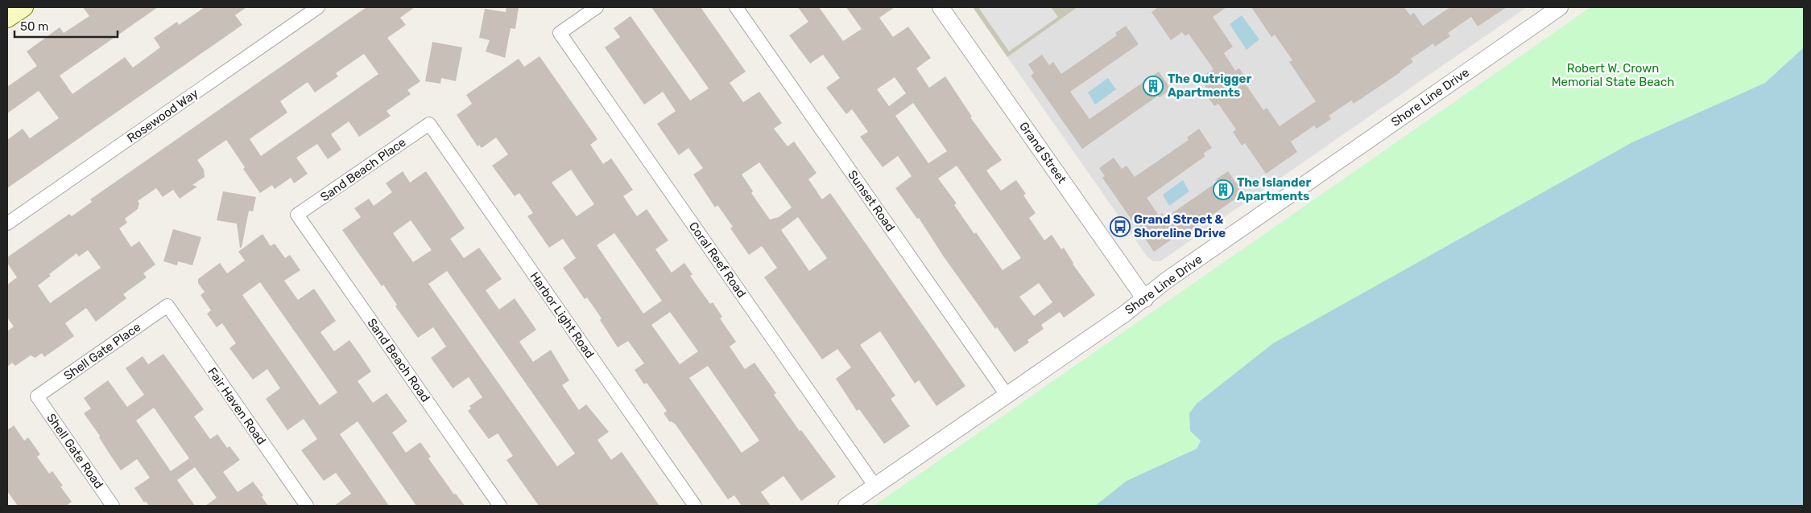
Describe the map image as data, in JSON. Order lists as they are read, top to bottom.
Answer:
{
  "streets": {
    "street": [
      "Shore Line Drive",
      "Rosewood Way",
      "Grand Street",
      "Sand Beach Place",
      "Sunset Road",
      "Coral Reef Road",
      "Harbor Light Road",
      "Shell Gate Place",
      "Sand Beach Road",
      "Fair Haven Road",
      "Shell Gate Road"
    ]
  },
  "crossings": [
    ["Shore Line Drive", "Grand Street"],
    ["Shore Line Drive", "Sunset Road"],
    ["Shore Line Drive", "Coral Reef Road"],
    ["Sand Beach Place", "Harbor Light Road"],
    ["Sand Beach Place", "Sand Beach Road"],
    ["Shell Gate Place", "Fair Haven Road"],
    ["Shell Gate Place", "Shell Gate Road"]
  ],
  "parks": ["Robert W. Crown Memorial State Beach"],
  "places": {
    "building": ["The Outrigger Apartments", "The Islander Apartments"],
    "bus stop": ["Grand Street & Shoreline Drive"]
  },
  "scale_bar": "50 m"
}
